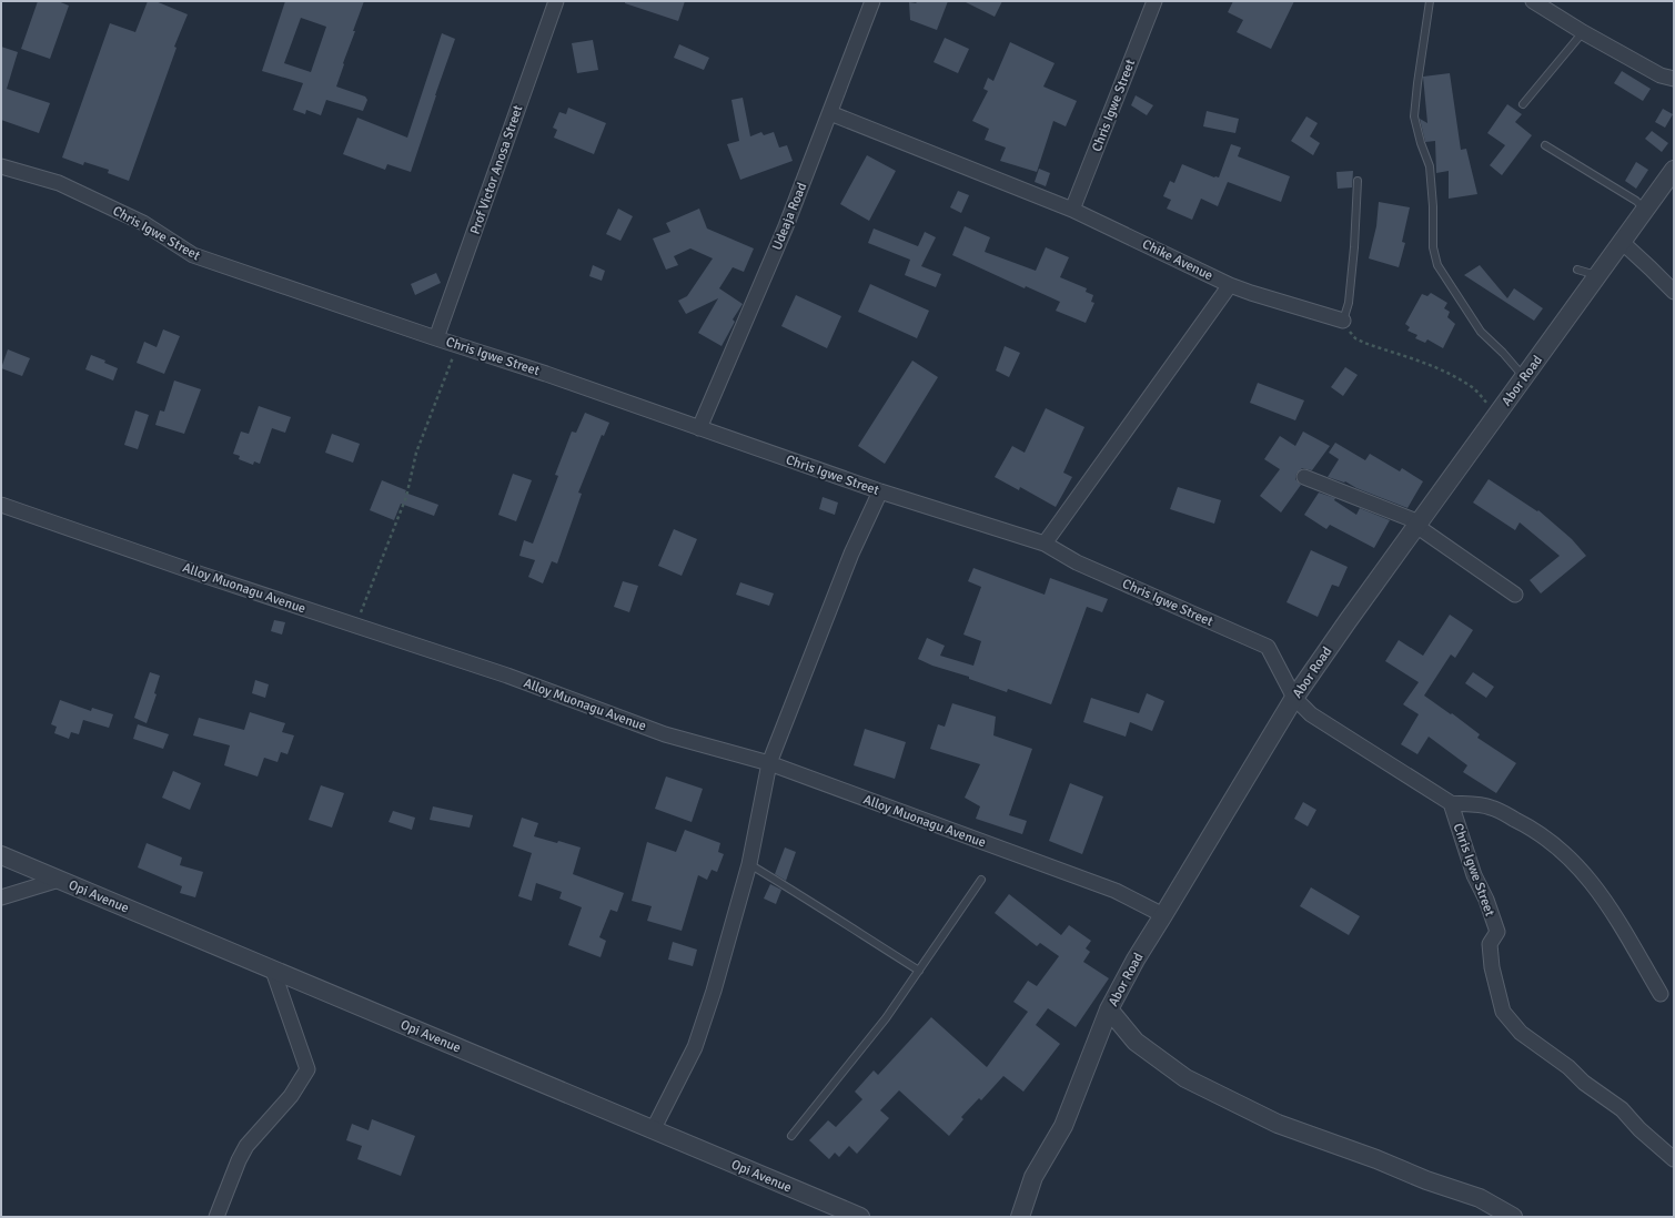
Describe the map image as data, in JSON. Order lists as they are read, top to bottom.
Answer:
{
  "streets": {
    "street": [
      "Chris Igwe Street",
      "Prof Victor Anosa Street",
      "Udeaja Road",
      "Chike Avenue",
      "Abor Road",
      "Alloy Muonagu Avenue",
      "Opi Avenue"
    ]
  },
  "crossings": [
    ["Chris Igwe Street", "Prof Victor Anosa Street"],
    ["Chris Igwe Street", "Udeaja Road"],
    ["Chris Igwe Street", "Chike Avenue"],
    ["Chris Igwe Street", "Abor Road"],
    ["Udeaja Road", "Chike Avenue"],
    ["Abor Road", "Alloy Muonagu Avenue"]
  ]
}
